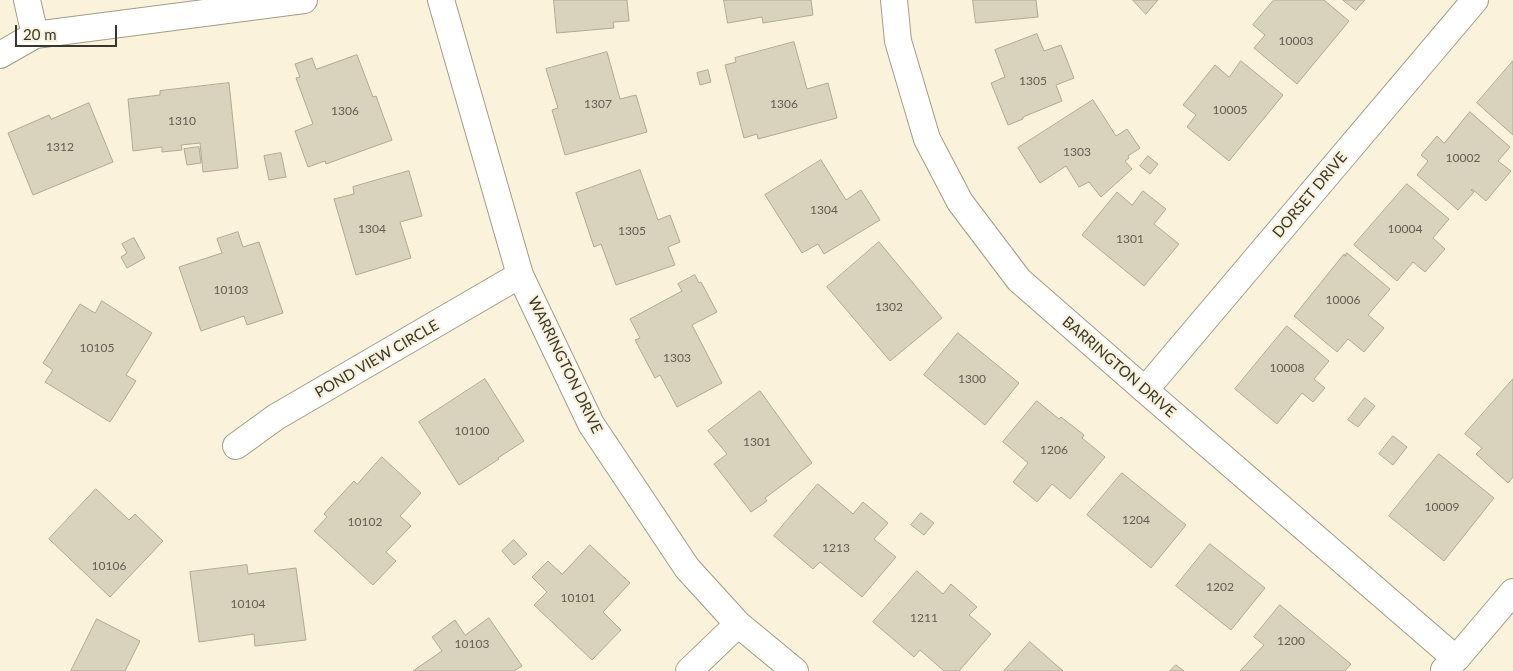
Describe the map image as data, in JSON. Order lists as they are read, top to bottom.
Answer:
{
  "streets": {
    "street": [
      "DORSET DRIVE",
      "POND VIEW CIRCLE",
      "WARRINGTON DRIVE",
      "BARRINGTON DRIVE"
    ]
  },
  "crossings": [
    ["DORSET DRIVE", "BARRINGTON DRIVE"],
    ["POND VIEW CIRCLE", "WARRINGTON DRIVE"]
  ],
  "house_numbers": [
    "10003",
    "1305",
    "1307",
    "1306",
    "10005",
    "1306",
    "1310",
    "1312",
    "1303",
    "10002",
    "1304",
    "1304",
    "10004",
    "1305",
    "1301",
    "10103",
    "10006",
    "1302",
    "10105",
    "1303",
    "10008",
    "1300",
    "10100",
    "1301",
    "1206",
    "10009",
    "1204",
    "10102",
    "1213",
    "10106",
    "1202",
    "10101",
    "10104",
    "1211",
    "1200",
    "10103"
  ],
  "scale_bar": "20 m"
}
